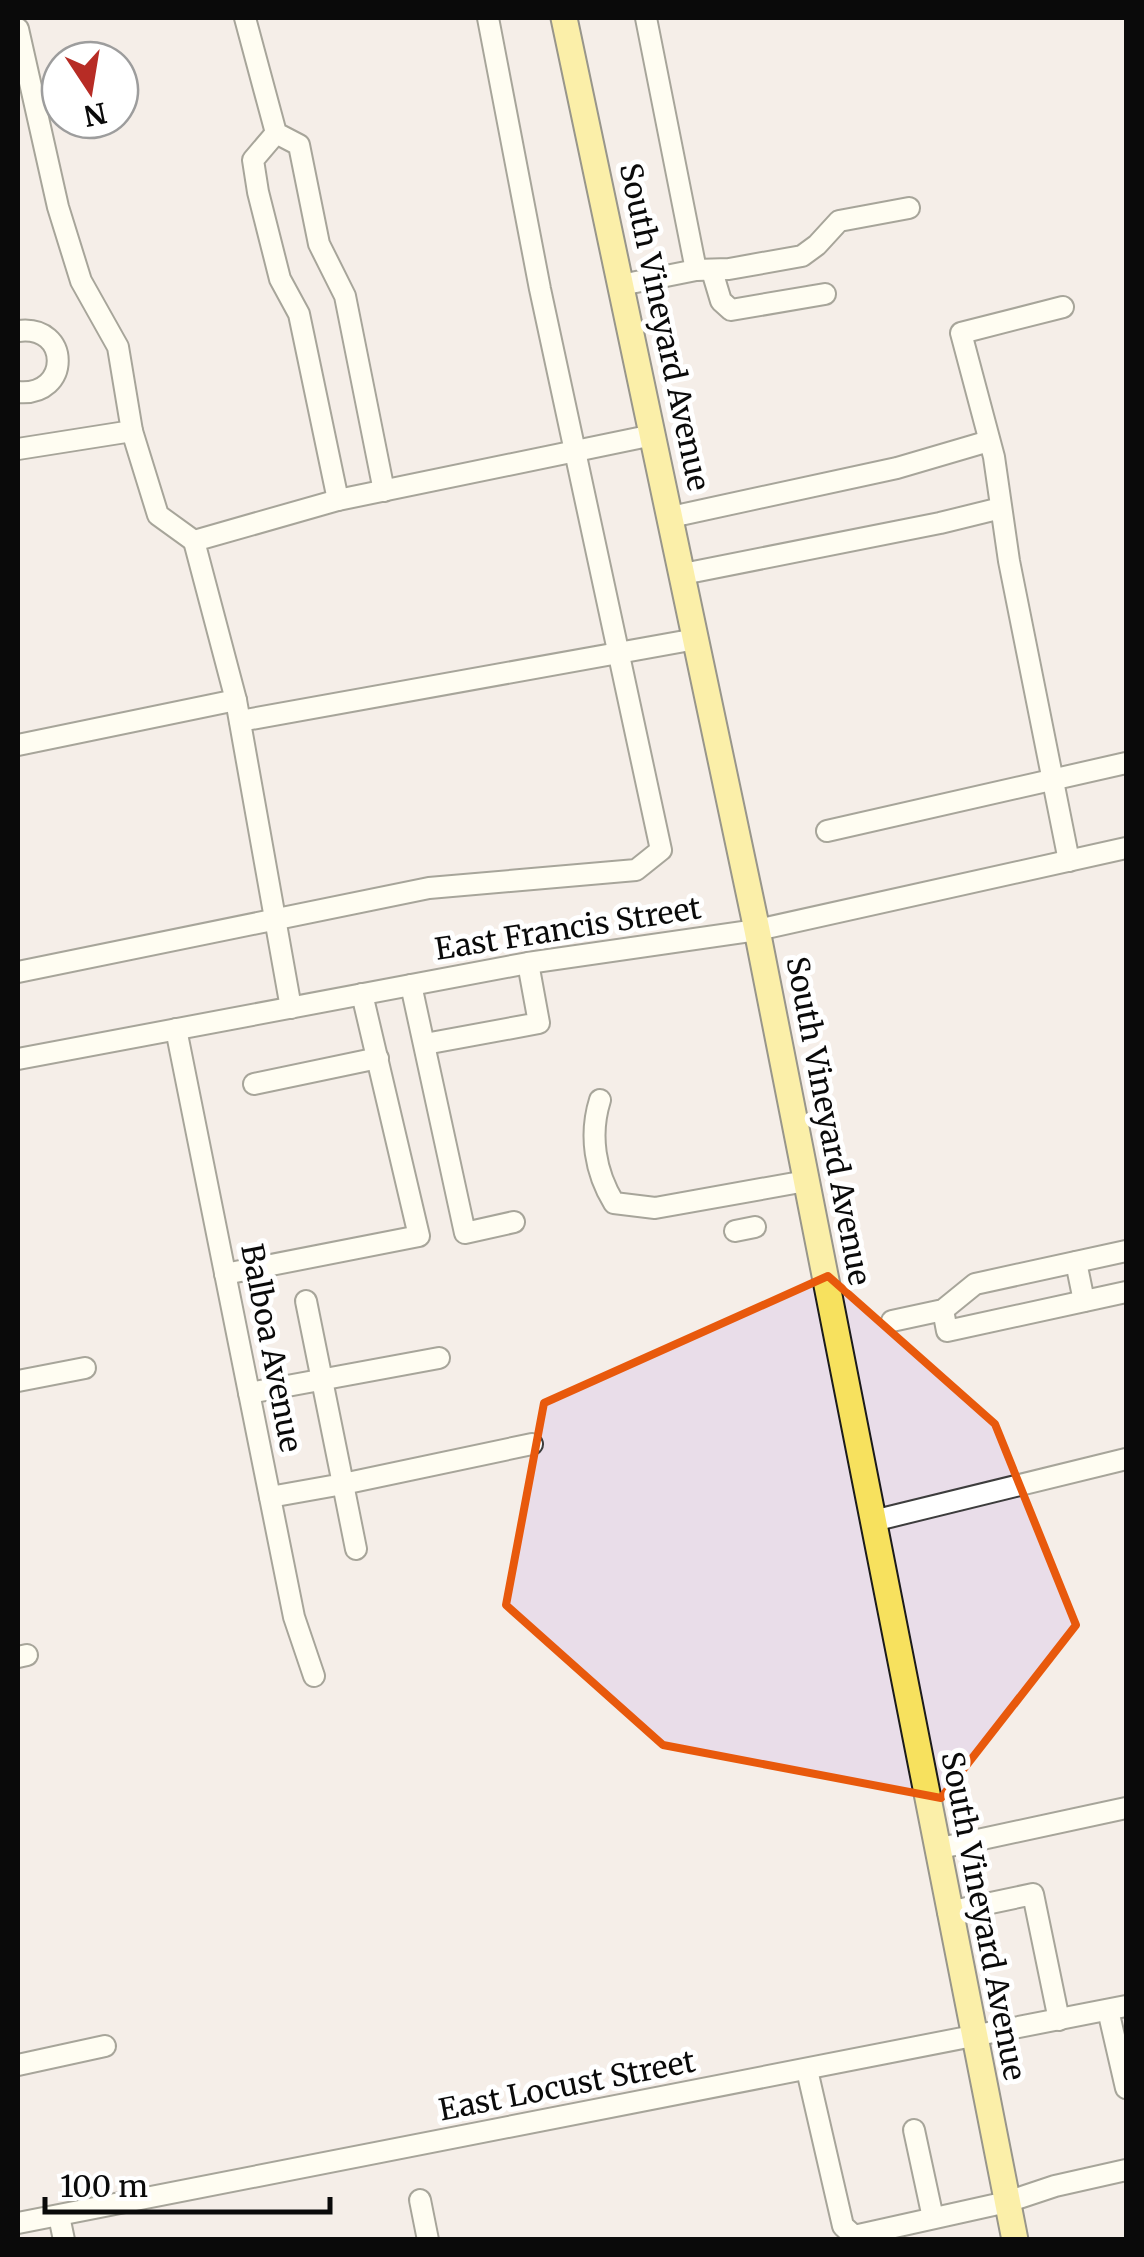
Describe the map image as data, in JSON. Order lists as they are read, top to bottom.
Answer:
{
  "streets": {
    "main road": ["South Vineyard Avenue"],
    "street": ["East Francis Street", "Balboa Avenue", "East Locust Street"]
  },
  "crossings": [
    ["South Vineyard Avenue", "East Francis Street"],
    ["South Vineyard Avenue", "East Locust Street"],
    ["East Francis Street", "Balboa Avenue"]
  ],
  "scale_bar": "100 m",
  "north": "bottom"
}
